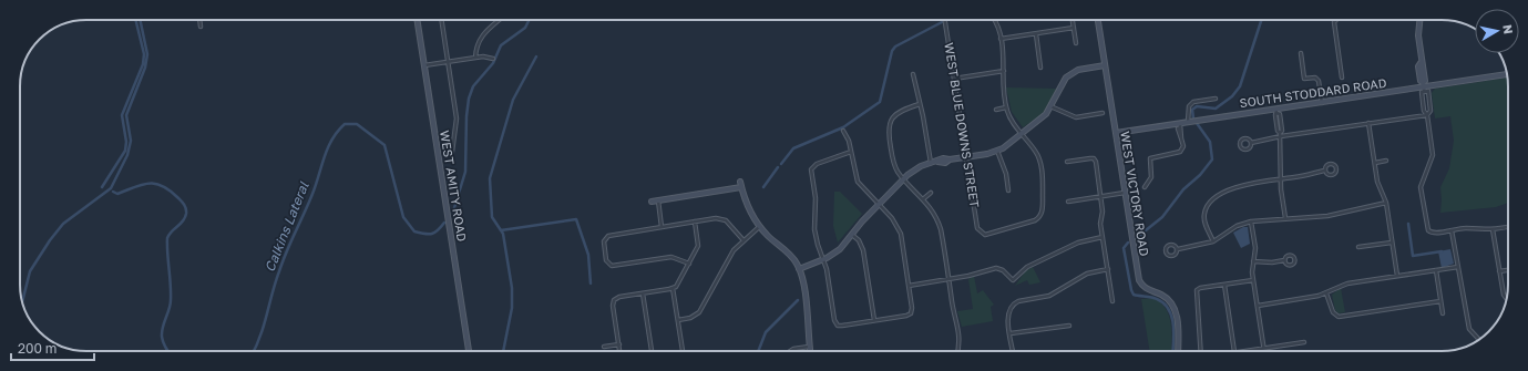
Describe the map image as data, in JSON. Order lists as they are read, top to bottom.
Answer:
{
  "streets": {
    "street": [
      "SOUTH STODDARD ROAD",
      "WEST BLUE DOWNS STREET",
      "WEST AMITY ROAD",
      "WEST VICTORY ROAD"
    ]
  },
  "crossings": [
    ["SOUTH STODDARD ROAD", "WEST VICTORY ROAD"]
  ],
  "water": ["Calkins Lateral"],
  "scale_bar": "200 m",
  "north": "right"
}
